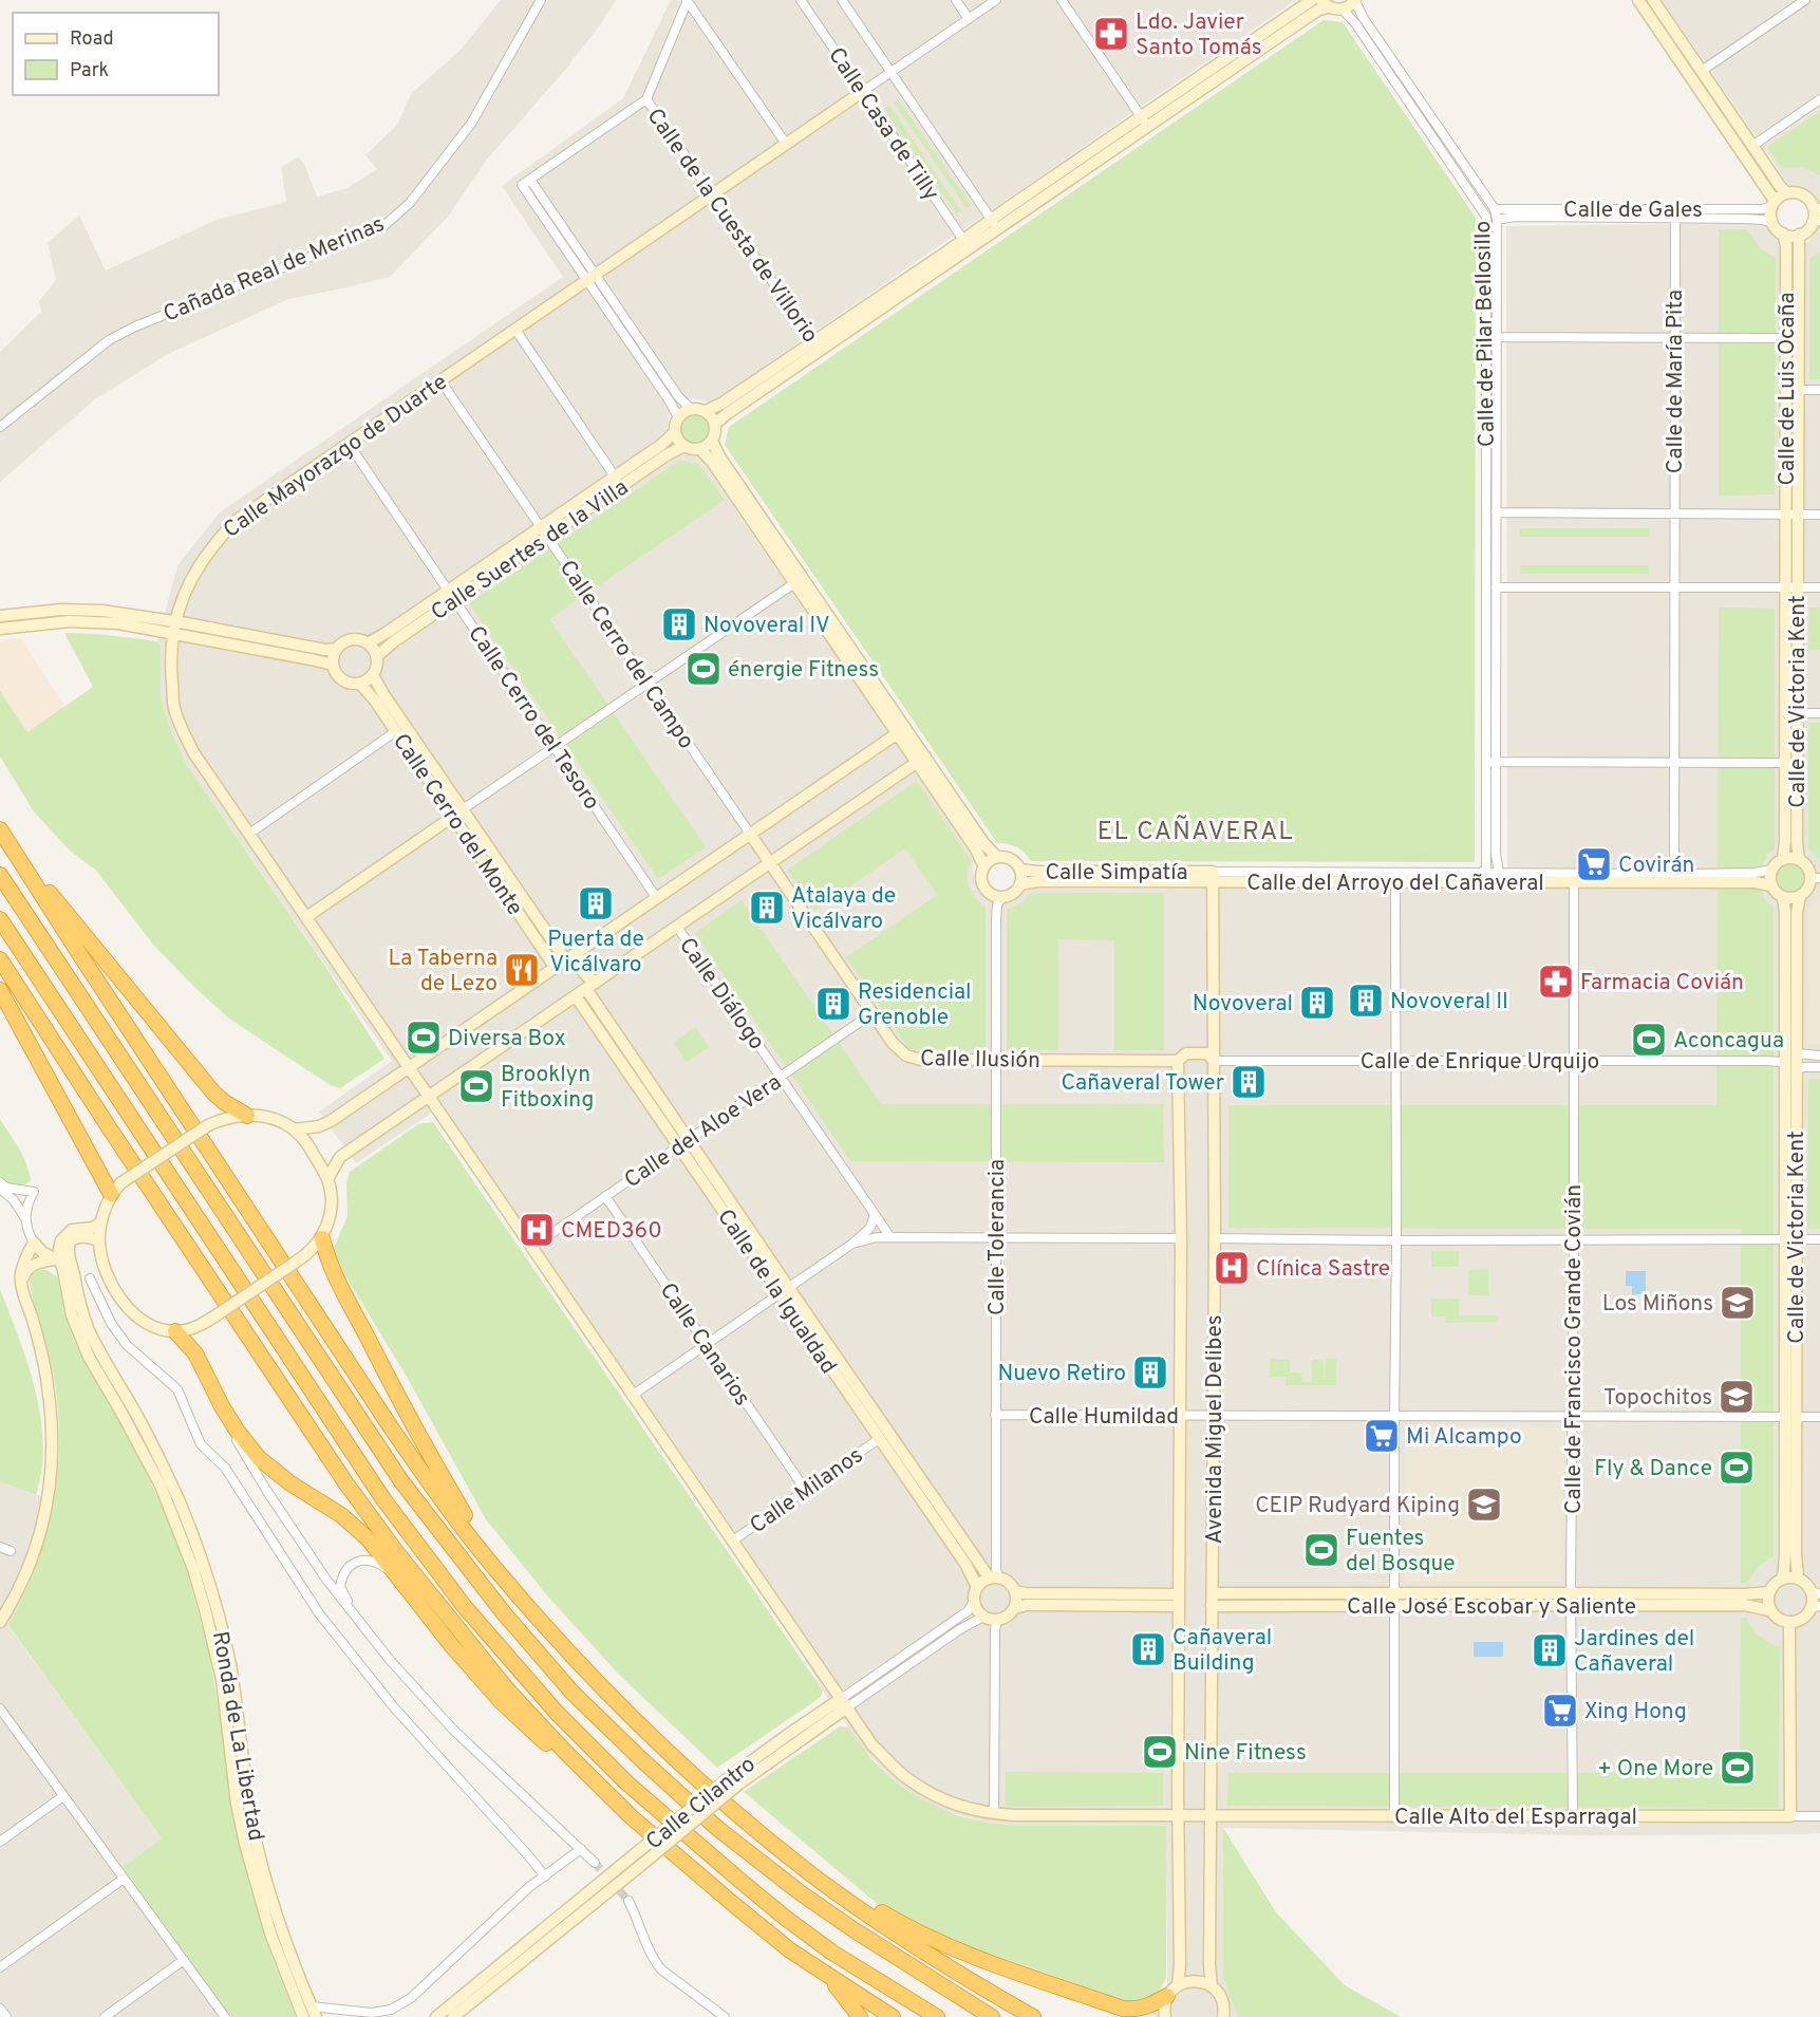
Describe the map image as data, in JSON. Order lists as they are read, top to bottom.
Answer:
{
  "streets": {
    "main road": [
      "Calle de Luis Ocaña",
      "Calle Mayorazgo de Duarte",
      "Calle Suertes de la Villa",
      "Calle de Victoria Kent",
      "Calle Cerro del Monte",
      "Calle Simpatía",
      "Calle del Arroyo del Cañaveral",
      "Calle Ilusión",
      "Calle de Enrique Urquijo",
      "Calle de la Igualdad",
      "Avenida Miguel Delibes",
      "Calle José Escobar y Saliente",
      "Ronda de La Libertad",
      "Calle Cilantro",
      "Calle Alto del Esparragal"
    ],
    "street": [
      "Calle Casa de Tilly",
      "Calle de Gales",
      "Calle de la Cuesta de Villorio",
      "Cañada Real de Merinas",
      "Calle de Pilar Bellosillo",
      "Calle de María Pita",
      "Calle Cerro del Campo",
      "Calle Cerro del Tesoro",
      "Calle Diálogo",
      "Calle del Aloe Vera",
      "Calle Tolerancia",
      "Calle Canarios",
      "Calle de Francisco Grande Covián",
      "Calle Humildad",
      "Calle Milanos"
    ]
  },
  "crossings": [
    ["Calle Casa de Tilly", "Calle Mayorazgo de Duarte"],
    ["Calle de Gales", "Calle de Pilar Bellosillo"],
    ["Calle de Gales", "Calle de María Pita"],
    ["Calle de Gales", "Calle de Luis Ocaña"],
    ["Calle de la Cuesta de Villorio", "Calle Mayorazgo de Duarte"],
    ["Calle de Pilar Bellosillo", "Calle del Arroyo del Cañaveral"],
    ["Calle de María Pita", "Calle del Arroyo del Cañaveral"],
    ["Calle de Luis Ocaña", "Calle de Victoria Kent"],
    ["Calle Mayorazgo de Duarte", "Calle Cerro del Campo"],
    ["Calle Mayorazgo de Duarte", "Calle Cerro del Tesoro"],
    ["Calle Mayorazgo de Duarte", "Calle del Aloe Vera"],
    ["Calle Mayorazgo de Duarte", "Calle Milanos"],
    ["Calle Mayorazgo de Duarte", "Calle Alto del Esparragal"],
    ["Calle Suertes de la Villa", "Calle Cerro del Campo"],
    ["Calle Suertes de la Villa", "Calle Cerro del Tesoro"],
    ["Calle Suertes de la Villa", "Calle Cerro del Monte"],
    ["Calle Cerro del Campo", "Calle Ilusión"],
    ["Calle de Victoria Kent", "Calle del Arroyo del Cañaveral"],
    ["Calle de Victoria Kent", "Calle de Enrique Urquijo"],
    ["Calle de Victoria Kent", "Calle Humildad"],
    ["Calle de Victoria Kent", "Calle José Escobar y Saliente"],
    ["Calle Simpatía", "Calle del Arroyo del Cañaveral"],
    ["Calle Simpatía", "Calle Tolerancia"],
    ["Calle Simpatía", "Avenida Miguel Delibes"],
    ["Calle del Arroyo del Cañaveral", "Calle Tolerancia"],
    ["Calle del Arroyo del Cañaveral", "Calle de Francisco Grande Covián"],
    ["Calle del Arroyo del Cañaveral", "Avenida Miguel Delibes"],
    ["Calle Diálogo", "Calle del Aloe Vera"],
    ["Calle Ilusión", "Calle de Enrique Urquijo"],
    ["Calle Ilusión", "Calle del Aloe Vera"],
    ["Calle Ilusión", "Calle Tolerancia"],
    ["Calle Ilusión", "Avenida Miguel Delibes"],
    ["Calle de Enrique Urquijo", "Calle de Francisco Grande Covián"],
    ["Calle de Enrique Urquijo", "Avenida Miguel Delibes"],
    ["Calle del Aloe Vera", "Calle de la Igualdad"],
    ["Calle del Aloe Vera", "Calle Canarios"],
    ["Calle Tolerancia", "Calle de la Igualdad"],
    ["Calle Tolerancia", "Calle Humildad"],
    ["Calle Tolerancia", "Calle Cilantro"],
    ["Calle de la Igualdad", "Calle Milanos"],
    ["Calle de la Igualdad", "Calle Cilantro"],
    ["Calle Canarios", "Calle Milanos"],
    ["Calle de Francisco Grande Covián", "Calle Humildad"],
    ["Calle de Francisco Grande Covián", "Calle José Escobar y Saliente"],
    ["Calle de Francisco Grande Covián", "Calle Alto del Esparragal"],
    ["Calle Humildad", "Avenida Miguel Delibes"],
    ["Avenida Miguel Delibes", "Calle José Escobar y Saliente"],
    ["Avenida Miguel Delibes", "Calle Alto del Esparragal"],
    ["Calle Milanos", "Calle Alto del Esparragal"],
    ["Calle Cilantro", "Calle Alto del Esparragal"]
  ],
  "districts": ["EL CAÑAVERAL"],
  "places": {
    "pharmacy": ["Ldo. Javier Santo Tomás", "Farmacia Covián"],
    "building": [
      "Novoveral IV",
      "Puerta de Vicálvaro",
      "Atalaya de Vicálvaro",
      "Novoveral II",
      "Novoveral",
      "Residencial Grenoble",
      "Cañaveral Tower",
      "Nuevo Retiro",
      "Cañaveral Building",
      "Jardines del Cañaveral"
    ],
    "sports": [
      "énergie Fitness",
      "Diversa Box",
      "Aconcagua",
      "Brooklyn Fitboxing",
      "Fly & Dance",
      "Fuentes del Bosque",
      "Nine Fitness",
      "+ One More"
    ],
    "supermarket": ["Covirán", "Mi Alcampo", "Xing Hong"],
    "restaurant": ["La Taberna de Lezo"],
    "hospital": ["CMED360", "Clínica Sastre"],
    "school or university": ["Los Miñons", "Topochitos", "CEIP Rudyard Kiping"]
  },
  "legend": ["Road", "Park"]
}
